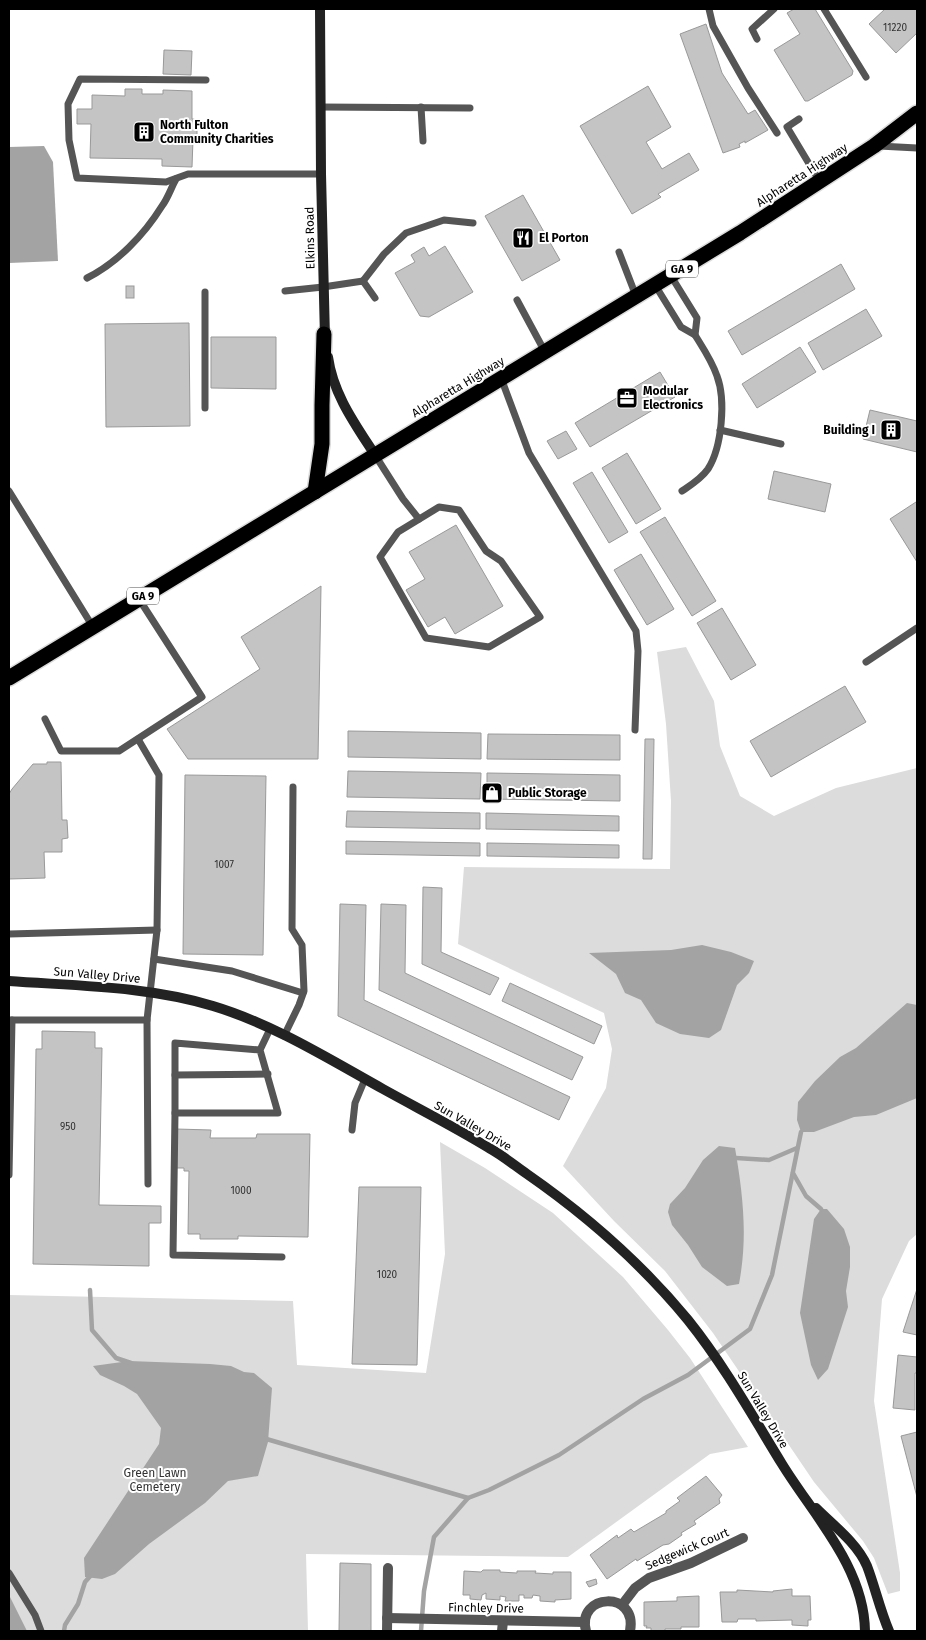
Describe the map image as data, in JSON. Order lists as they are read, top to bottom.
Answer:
{
  "streets": {
    "highway": ["Alpharetta Highway", "GA 9"],
    "street": [
      "Elkins Road",
      "Sun Valley Drive",
      "Sedgewick Court",
      "Finchley Drive"
    ]
  },
  "crossings": [
    ["Alpharetta Highway", "Elkins Road"],
    ["Sedgewick Court", "Finchley Drive"]
  ],
  "parks": ["Green Lawn Cemetery"],
  "places": {
    "building": ["North Fulton Community Charities", "Building I"],
    "restaurant": ["El Porton"],
    "office": ["Modular Electronics"],
    "shop": ["Public Storage"]
  },
  "house_numbers": [
    "11220",
    "1007",
    "950",
    "1000",
    "1020"
  ]
}
